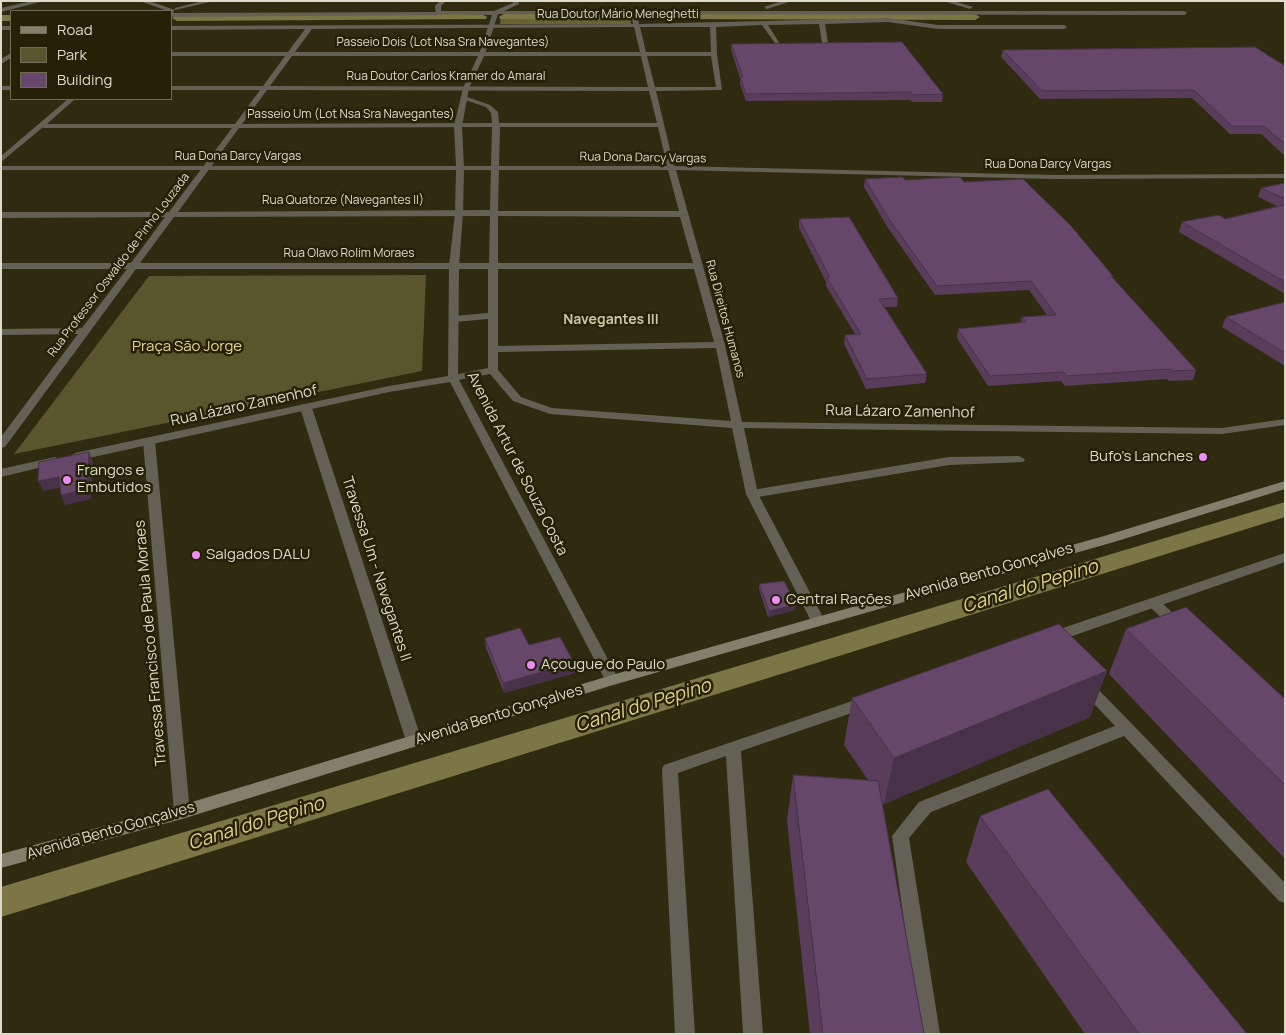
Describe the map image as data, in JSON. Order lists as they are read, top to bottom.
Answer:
{
  "streets": {
    "main road": ["Avenida Bento Gonçalves"],
    "street": [
      "Rua Doutor Mário Meneghetti",
      "Passeio Dois (Lot Nsa Sra Navegantes)",
      "Rua Doutor Carlos Kramer do Amaral",
      "Passeio Um (Lot Nsa Sra Navegantes)",
      "Rua Dona Darcy Vargas",
      "Rua Quatorze (Navegantes II)",
      "Rua Olavo Rolim Moraes",
      "Rua Professor Oswaldo de Pinho Louzada",
      "Rua Direitos Humanos",
      "Rua Lázaro Zamenhof",
      "Avenida Artur de Souza Costa",
      "Travessa Um - Navegantes II",
      "Travessa Francisco de Paula Moraes"
    ]
  },
  "crossings": [
    ["Rua Doutor Mário Meneghetti", "Rua Professor Oswaldo de Pinho Louzada"],
    ["Rua Doutor Mário Meneghetti", "Rua Direitos Humanos"],
    ["Rua Doutor Mário Meneghetti", "Avenida Artur de Souza Costa"],
    ["Passeio Dois (Lot Nsa Sra Navegantes)", "Rua Doutor Carlos Kramer do Amaral"],
    ["Passeio Dois (Lot Nsa Sra Navegantes)", "Rua Professor Oswaldo de Pinho Louzada"],
    ["Passeio Dois (Lot Nsa Sra Navegantes)", "Rua Direitos Humanos"],
    ["Passeio Dois (Lot Nsa Sra Navegantes)", "Avenida Artur de Souza Costa"],
    ["Rua Doutor Carlos Kramer do Amaral", "Rua Professor Oswaldo de Pinho Louzada"],
    ["Rua Doutor Carlos Kramer do Amaral", "Rua Direitos Humanos"],
    ["Rua Doutor Carlos Kramer do Amaral", "Avenida Artur de Souza Costa"],
    ["Passeio Um (Lot Nsa Sra Navegantes)", "Rua Professor Oswaldo de Pinho Louzada"],
    ["Passeio Um (Lot Nsa Sra Navegantes)", "Rua Direitos Humanos"],
    ["Passeio Um (Lot Nsa Sra Navegantes)", "Avenida Artur de Souza Costa"],
    ["Rua Dona Darcy Vargas", "Rua Professor Oswaldo de Pinho Louzada"],
    ["Rua Dona Darcy Vargas", "Rua Direitos Humanos"],
    ["Rua Dona Darcy Vargas", "Avenida Artur de Souza Costa"],
    ["Rua Quatorze (Navegantes II)", "Rua Professor Oswaldo de Pinho Louzada"],
    ["Rua Quatorze (Navegantes II)", "Rua Direitos Humanos"],
    ["Rua Quatorze (Navegantes II)", "Avenida Artur de Souza Costa"],
    ["Rua Olavo Rolim Moraes", "Rua Professor Oswaldo de Pinho Louzada"],
    ["Rua Olavo Rolim Moraes", "Rua Direitos Humanos"],
    ["Rua Olavo Rolim Moraes", "Avenida Artur de Souza Costa"],
    ["Rua Direitos Humanos", "Rua Lázaro Zamenhof"],
    ["Rua Direitos Humanos", "Avenida Bento Gonçalves"],
    ["Rua Lázaro Zamenhof", "Avenida Artur de Souza Costa"],
    ["Rua Lázaro Zamenhof", "Travessa Um - Navegantes II"],
    ["Rua Lázaro Zamenhof", "Travessa Francisco de Paula Moraes"],
    ["Avenida Artur de Souza Costa", "Avenida Bento Gonçalves"],
    ["Travessa Um - Navegantes II", "Avenida Bento Gonçalves"],
    ["Avenida Bento Gonçalves", "Travessa Francisco de Paula Moraes"]
  ],
  "districts": ["Navegantes III"],
  "water": ["Canal do Pepino"],
  "parks": ["Praça São Jorge"],
  "places": [
    "Bufo's Lanches",
    "Frangos e Embutidos",
    "Salgados DALU",
    "Central Rações",
    "Açougue do Paulo"
  ],
  "legend": ["Road", "Park", "Building"]
}
